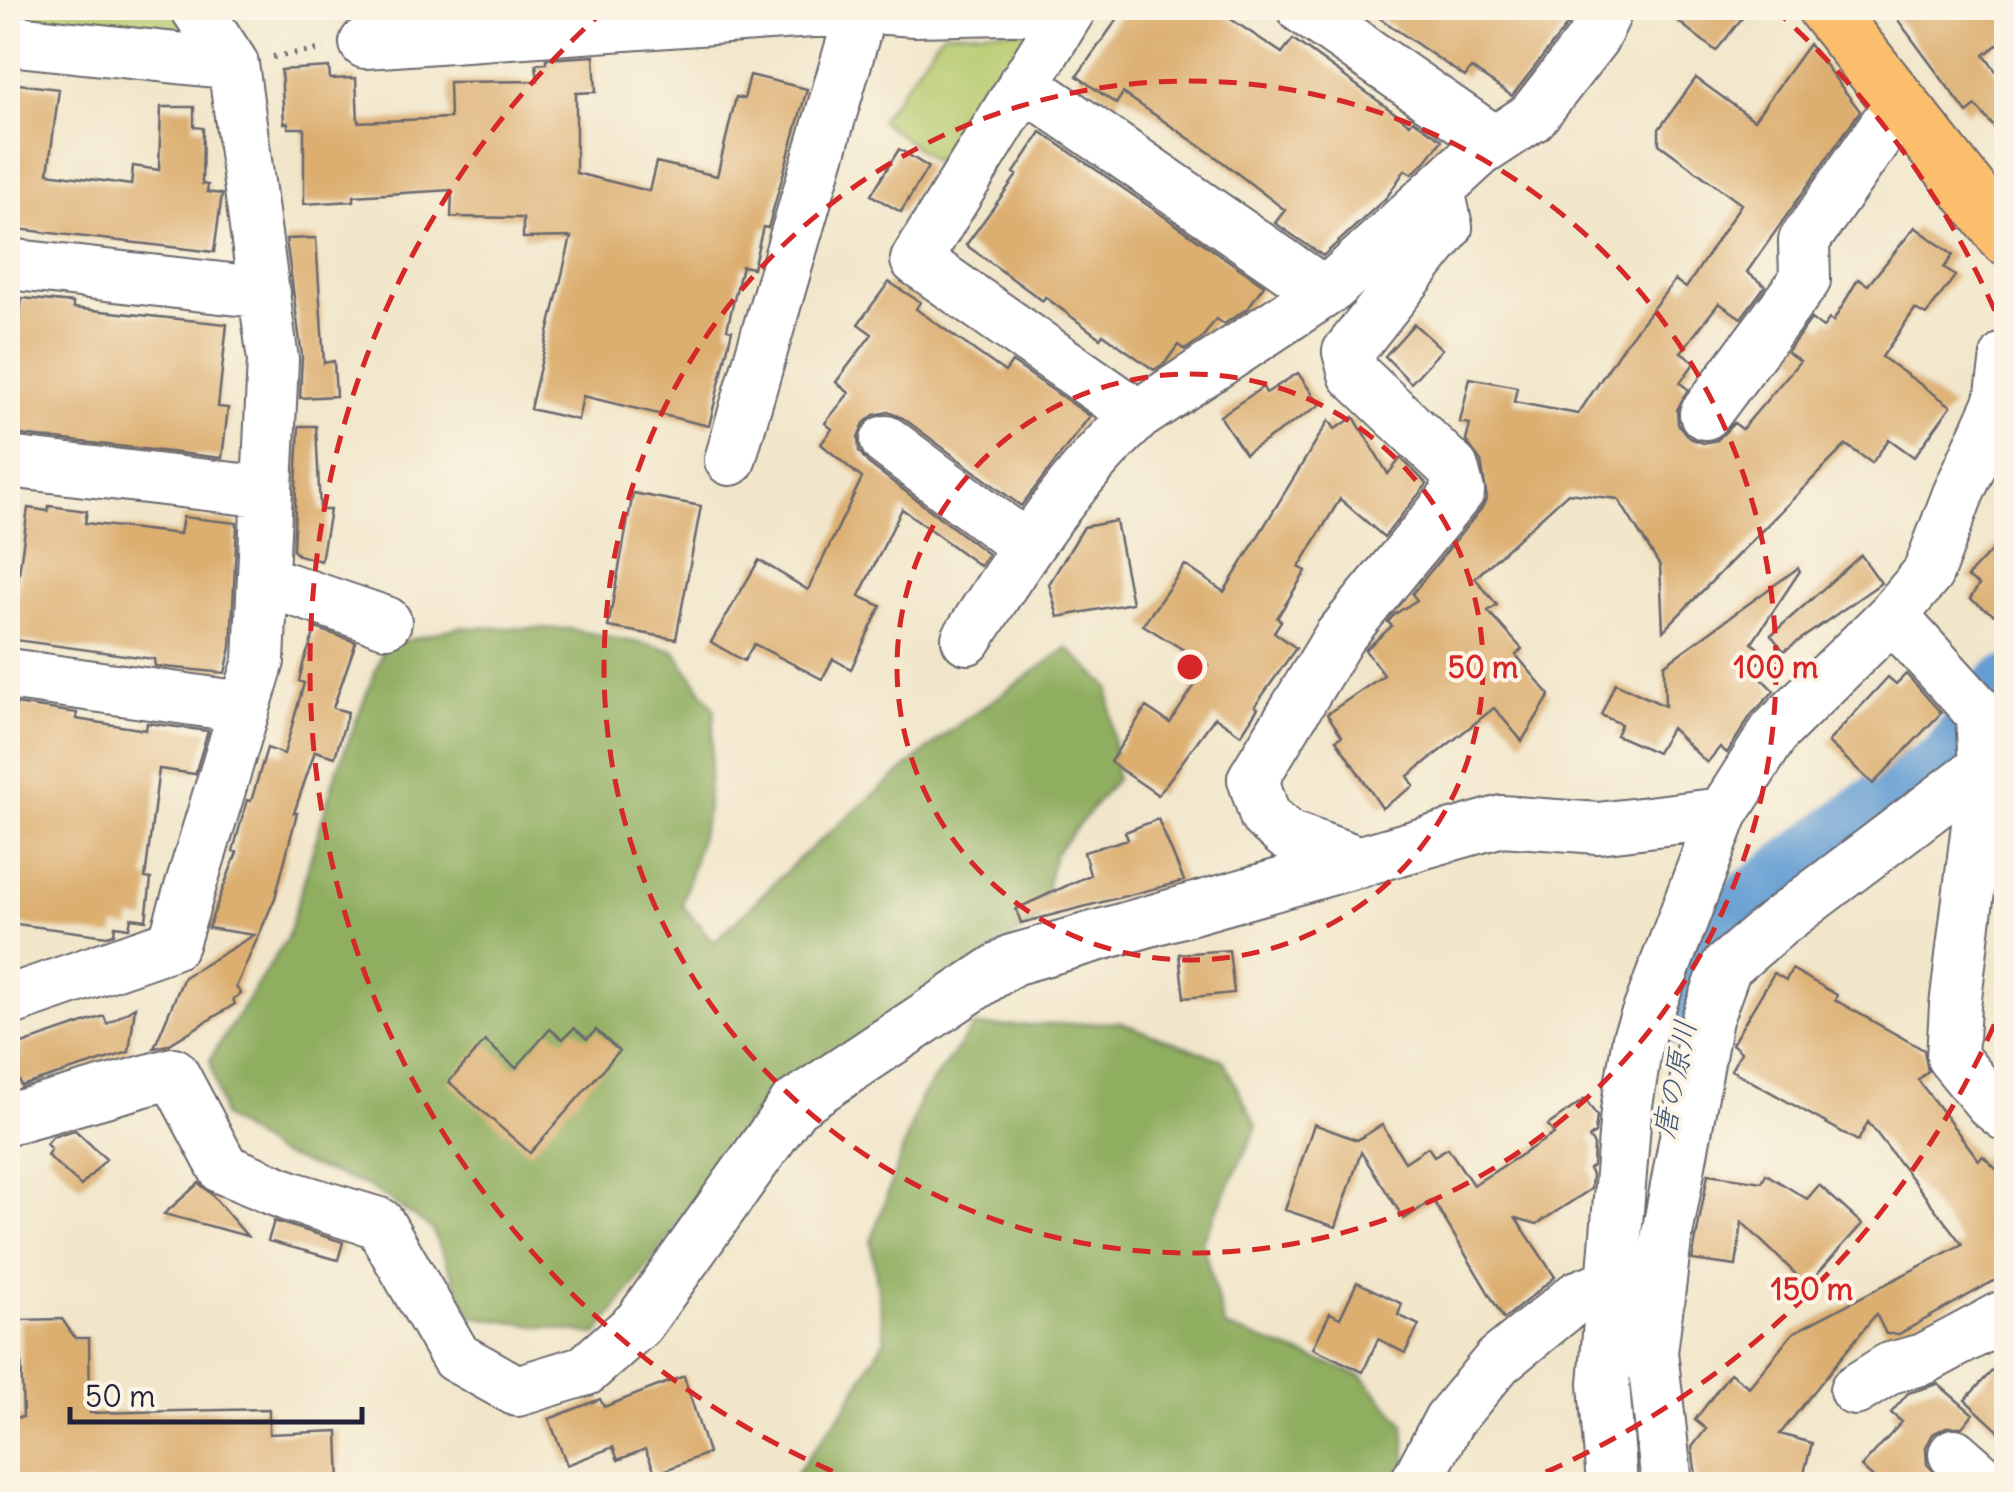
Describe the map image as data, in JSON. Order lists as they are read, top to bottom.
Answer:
{
  "water": ["唐の原川"],
  "scale_bar": "50 m",
  "rings": ["50 m", "100 m", "150 m"]
}
